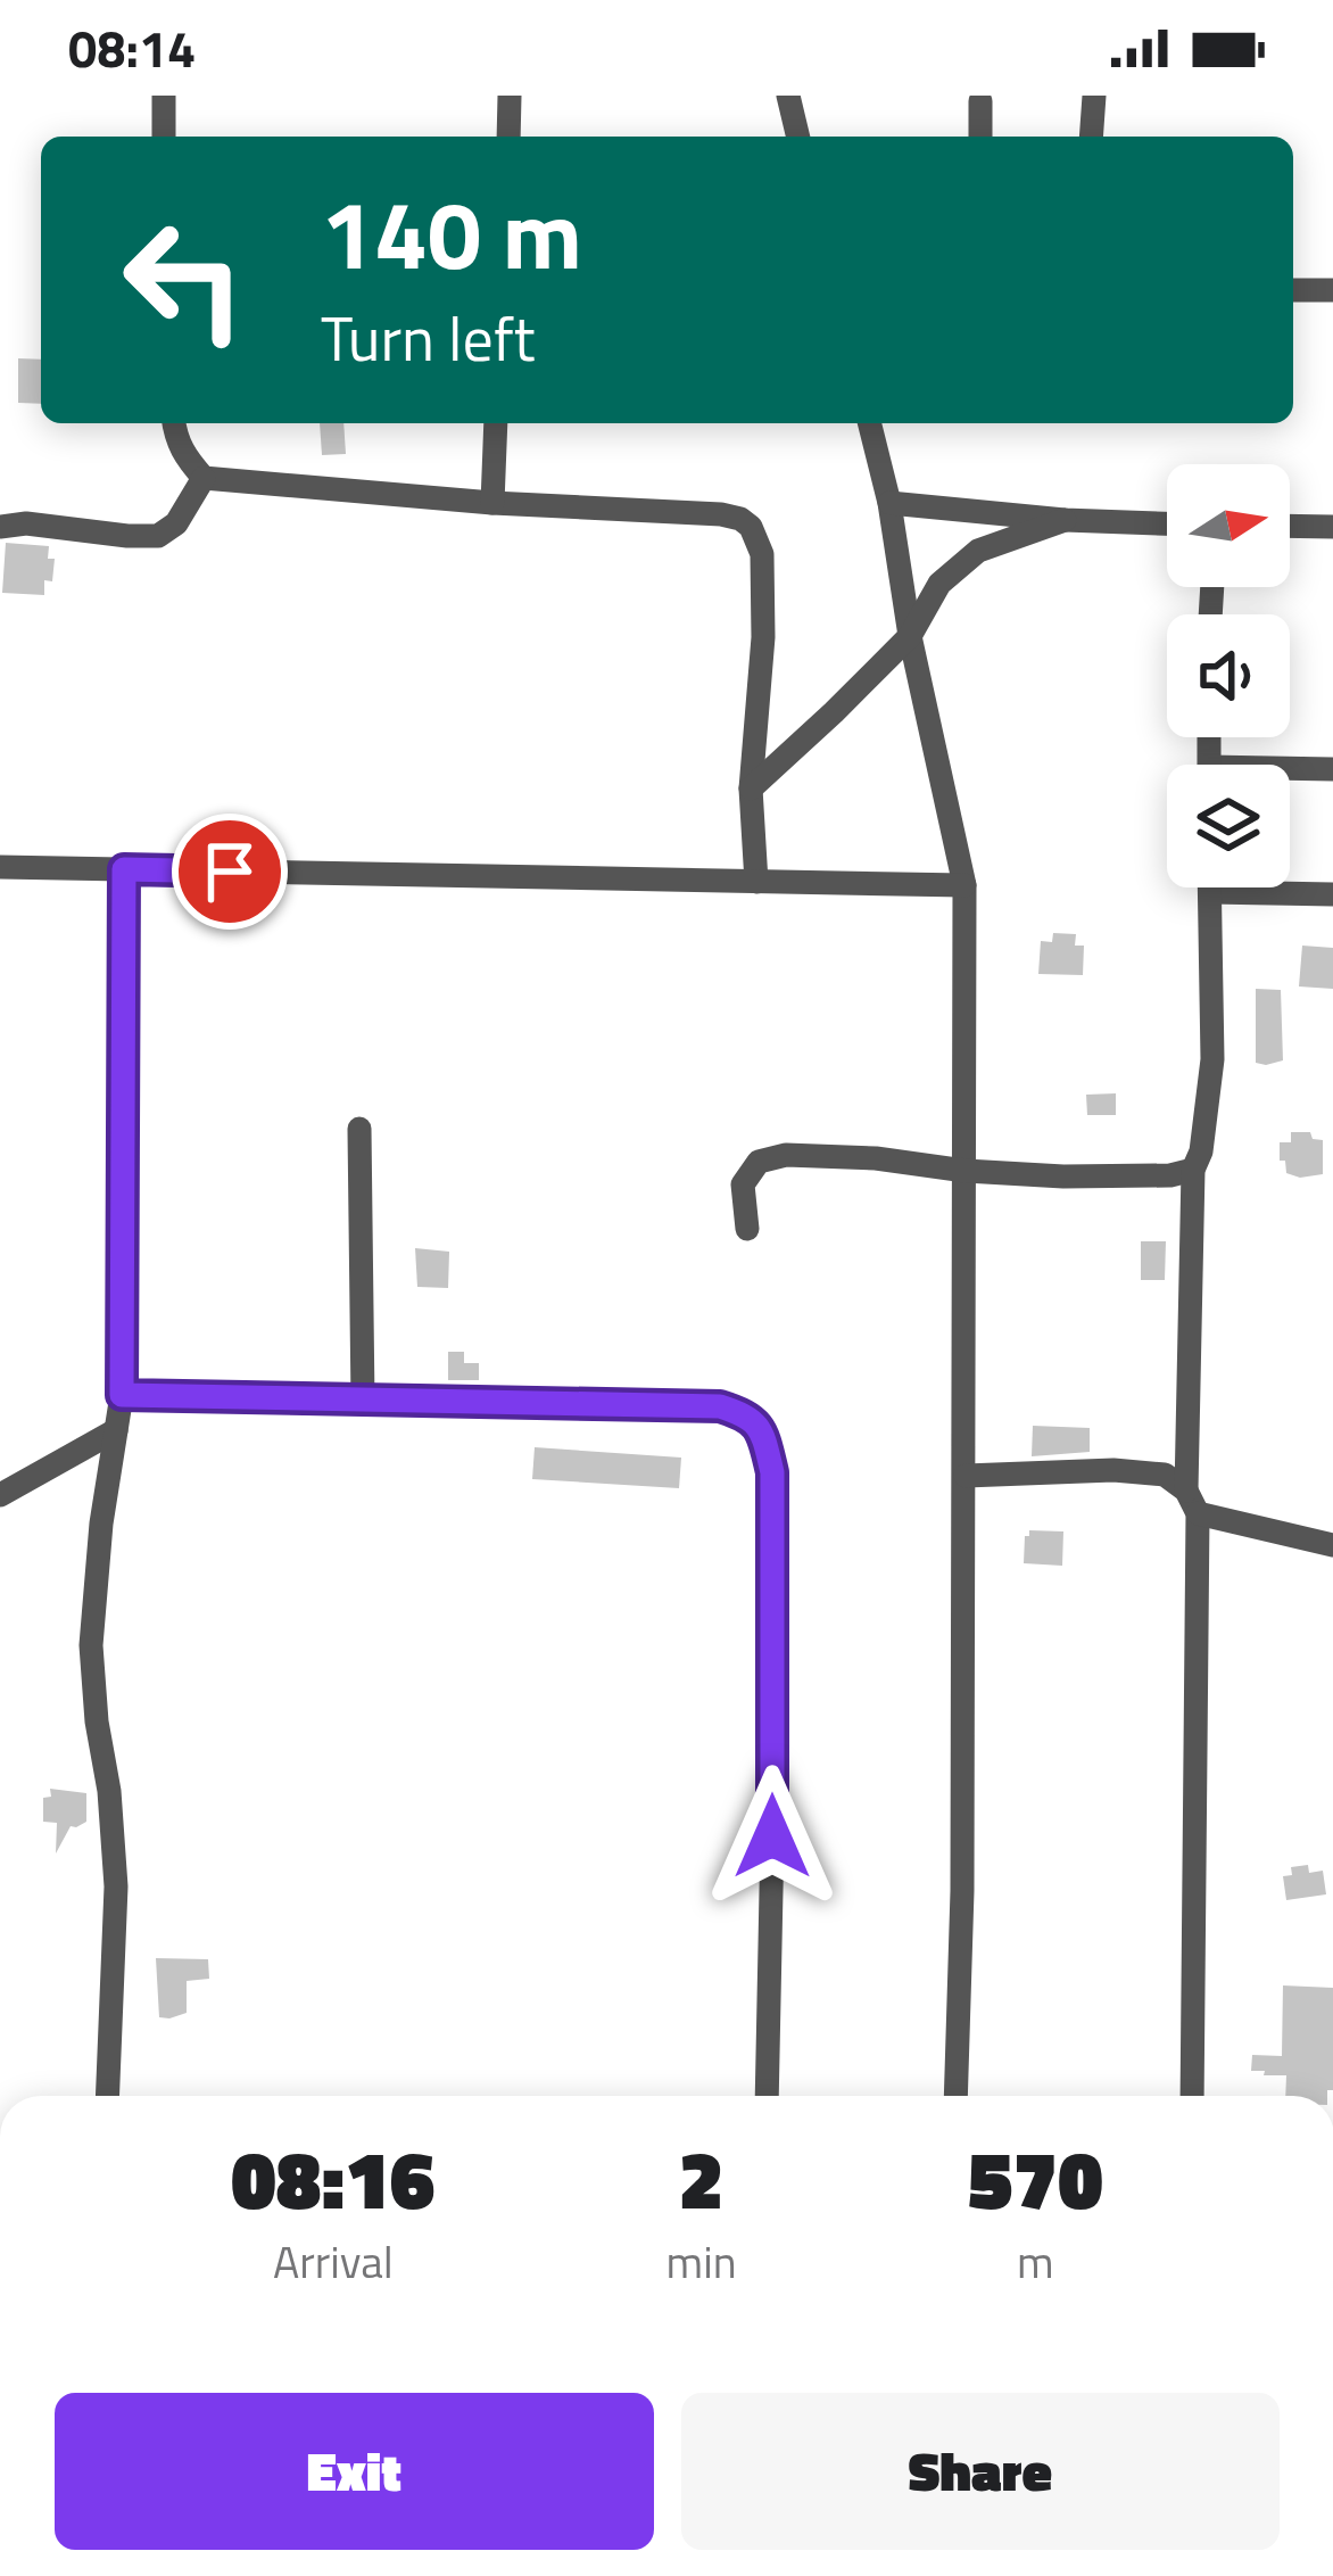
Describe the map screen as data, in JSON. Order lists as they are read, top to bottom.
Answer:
{
  "north": "right",
  "page": {
    "status": "08:14",
    "turn": ["140 m", "Turn left"],
    "eta": [
      "08:16",
      "Arrival",
      "2",
      "min",
      "570",
      "m"
    ],
    "buttons": ["Exit", "Share"]
  }
}
